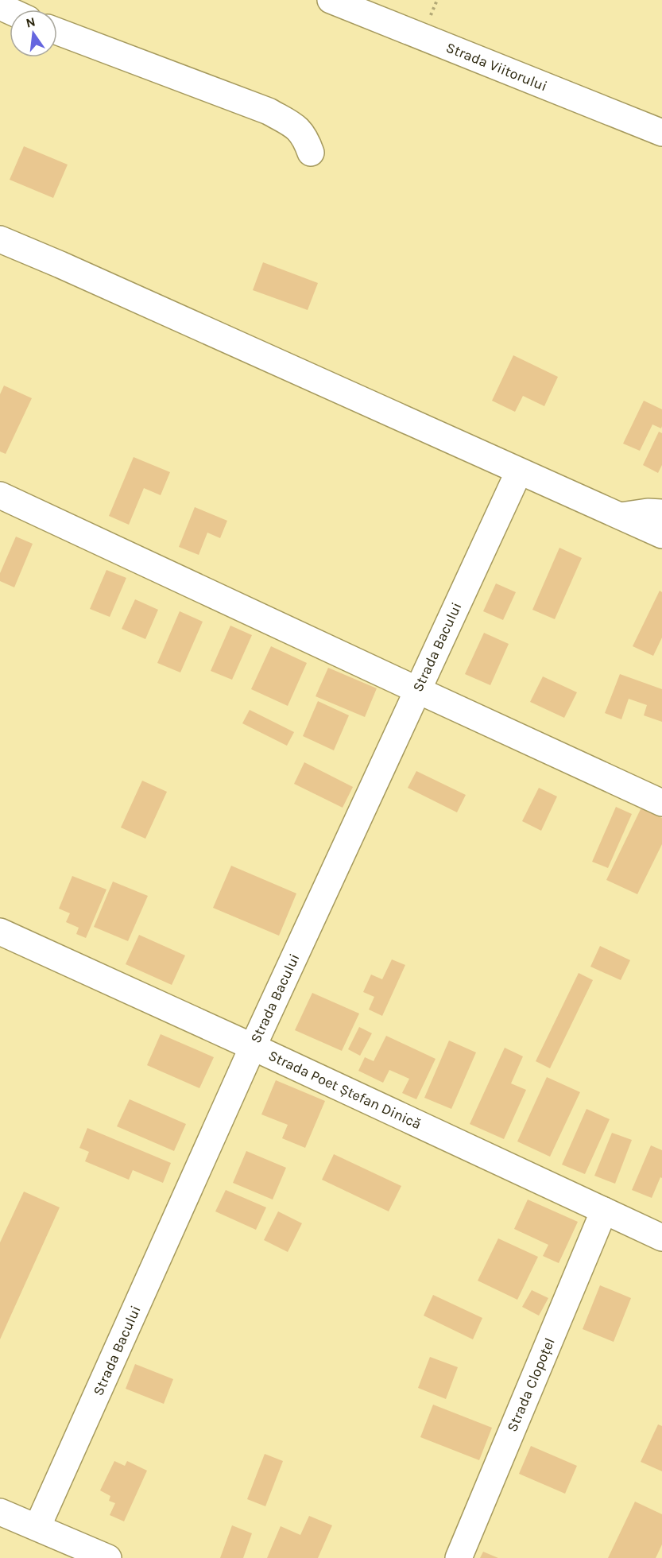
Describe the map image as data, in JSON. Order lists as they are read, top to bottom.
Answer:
{
  "streets": {
    "street": [
      "Strada Viitorului",
      "Strada Bacului",
      "Strada Poet Ștefan Dinică",
      "Strada Clopoțel"
    ]
  },
  "crossings": [
    ["Strada Bacului", "Strada Poet Ștefan Dinică"],
    ["Strada Poet Ștefan Dinică", "Strada Clopoțel"]
  ],
  "north": "top"
}
